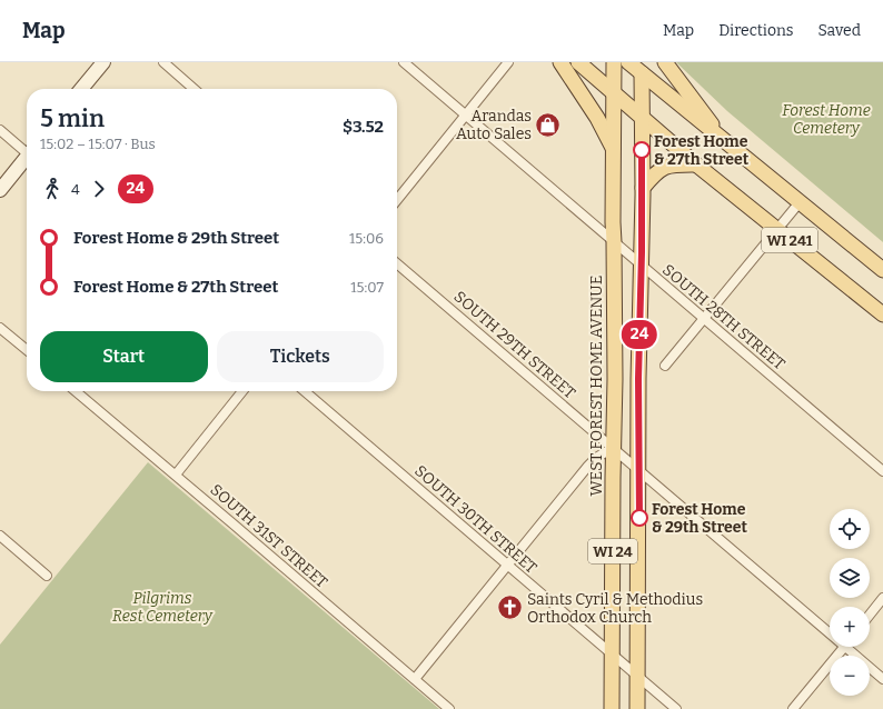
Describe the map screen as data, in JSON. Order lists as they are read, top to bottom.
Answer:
{
  "streets": {
    "main road": ["WI 241", "WEST FOREST HOME AVENUE", "WI 24"],
    "street": [
      "SOUTH 28TH STREET",
      "SOUTH 29TH STREET",
      "SOUTH 30TH STREET",
      "SOUTH 31ST STREET"
    ]
  },
  "crossings": [
    ["WI 241", "WEST FOREST HOME AVENUE"],
    ["WI 241", "WI 24"],
    ["SOUTH 28TH STREET", "WEST FOREST HOME AVENUE"],
    ["SOUTH 28TH STREET", "WI 24"],
    ["SOUTH 29TH STREET", "WEST FOREST HOME AVENUE"],
    ["SOUTH 29TH STREET", "WI 24"],
    ["WEST FOREST HOME AVENUE", "SOUTH 30TH STREET"],
    ["SOUTH 30TH STREET", "WI 24"]
  ],
  "parks": ["Forest Home Cemetery", "Pilgrims Rest Cemetery"],
  "places": {
    "shop": ["Arandas Auto Sales"],
    "other": ["Forest Home & 27th Street", "Forest Home & 29th Street"],
    "church": ["Saints Cyril & Methodius Orthodox Church"]
  },
  "lines": ["bus line 24"],
  "page": {
    "header": "Map",
    "nav": ["Map", "Directions", "Saved"],
    "on_map": "24",
    "heading": ["5 min", "15:02 – 15:07 · Bus", "$3.52"],
    "legs": ["4", "24"],
    "list": [
      {
        "name": "Forest Home & 29th Street",
        "value": "15:06"
      },
      {
        "name": "Forest Home & 27th Street",
        "value": "15:07"
      }
    ],
    "buttons": ["Start", "Tickets"],
    "map_buttons": ["+", "−"]
  }
}
